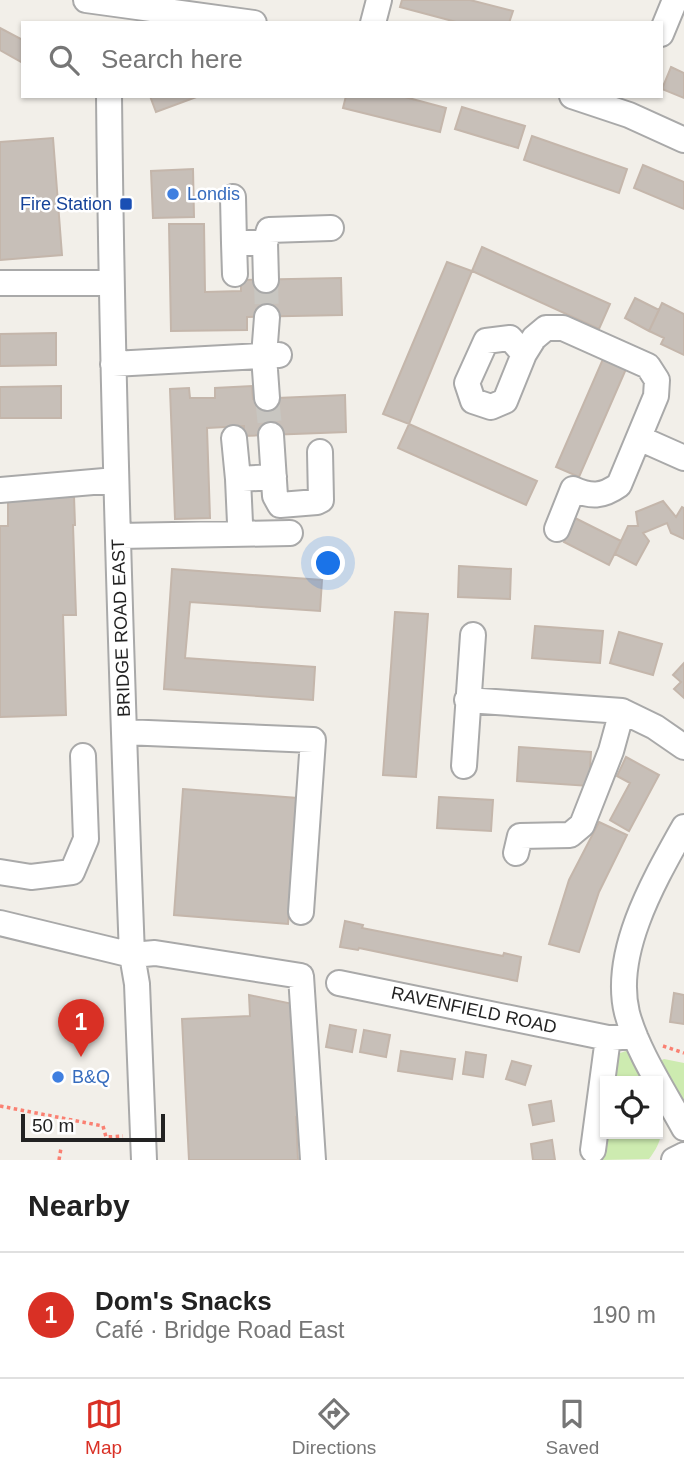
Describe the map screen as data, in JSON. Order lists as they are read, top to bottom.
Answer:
{
  "streets": {
    "street": ["BRIDGE ROAD EAST", "RAVENFIELD ROAD"]
  },
  "places": {
    "other": ["Londis", "B&Q"],
    "transit": ["Fire Station"]
  },
  "scale_bar": "50 m",
  "page": {
    "search": "Search here",
    "pins": "1",
    "scale": "50 m",
    "heading": "Nearby",
    "list": [
      {
        "mark": "1",
        "name": "Dom's Snacks",
        "note": "Café · Bridge Road East",
        "value": "190 m"
      }
    ],
    "nav": ["Map", "Directions", "Saved"]
  }
}
